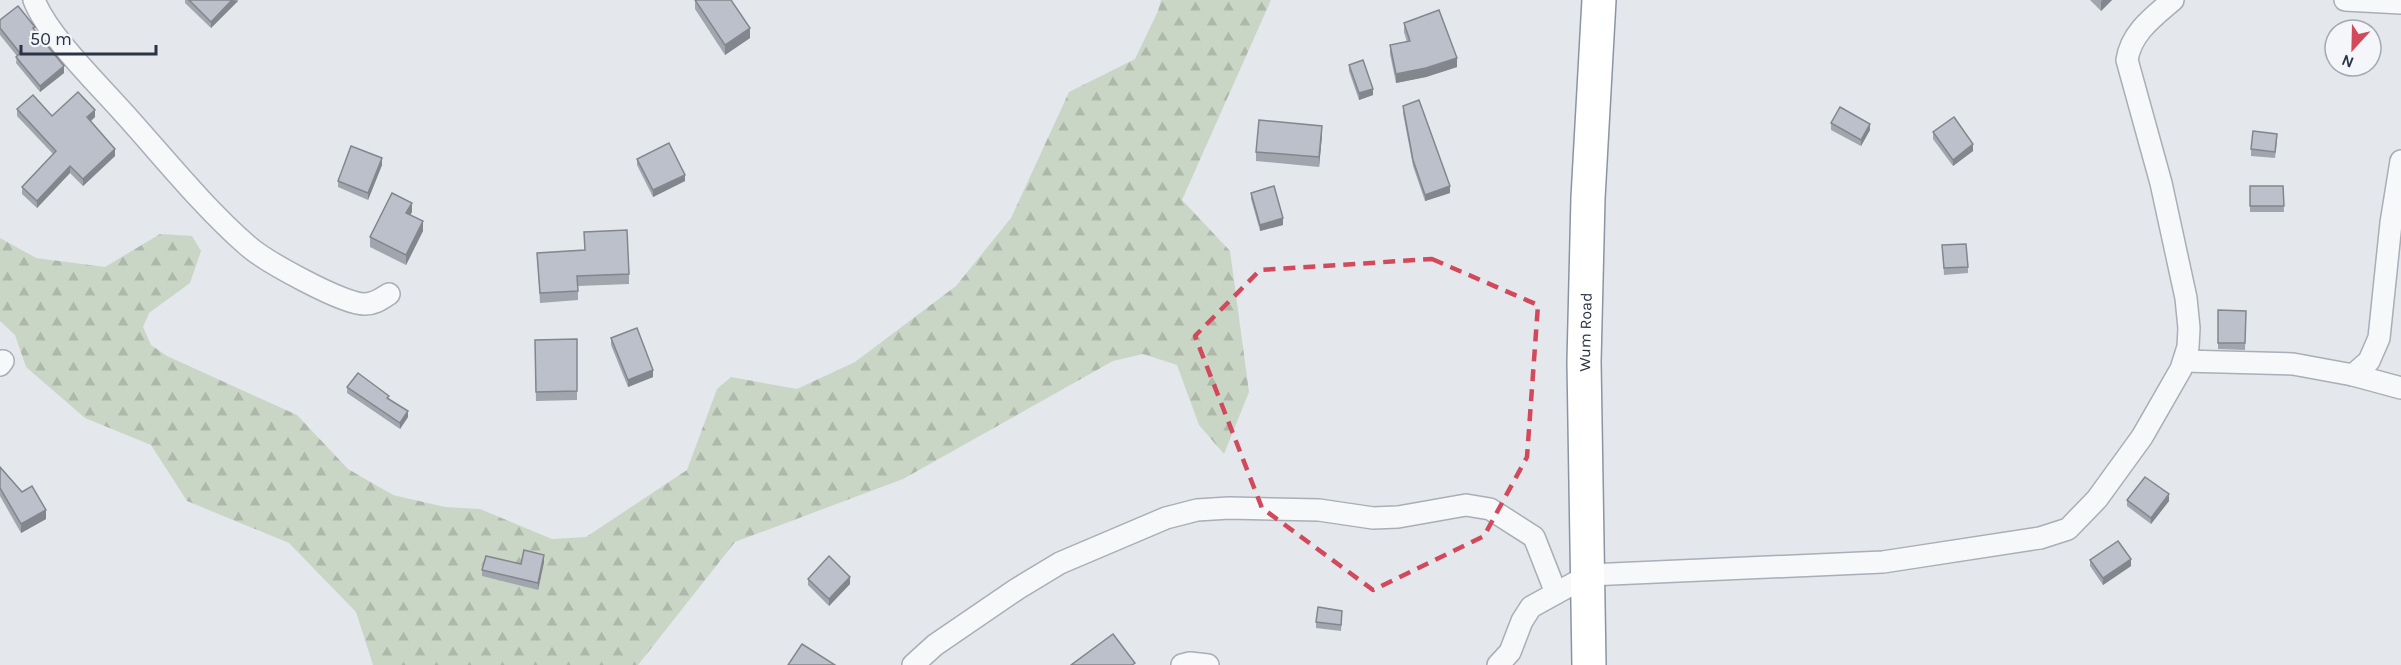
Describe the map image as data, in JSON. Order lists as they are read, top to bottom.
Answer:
{
  "streets": {
    "highway": ["Wum Road"]
  },
  "scale_bar": "50 m",
  "north": "bottom"
}
